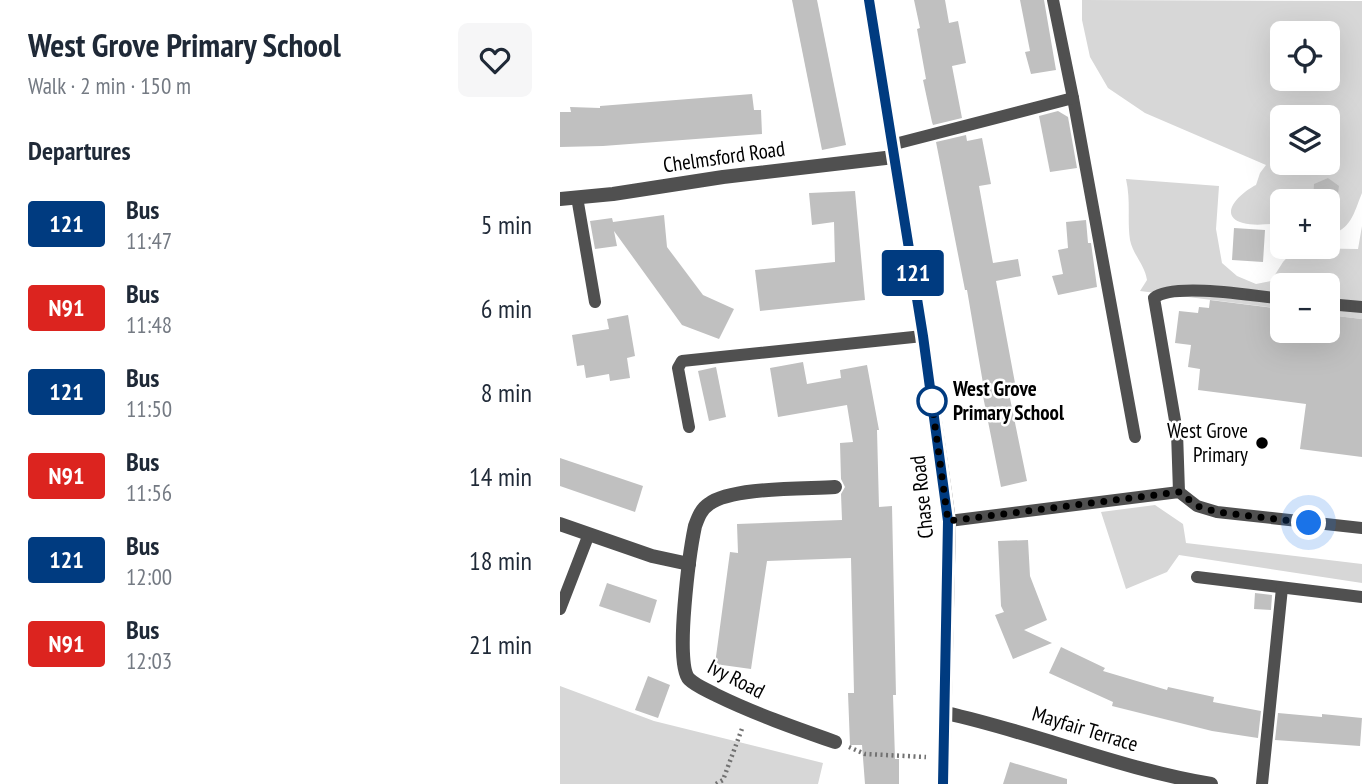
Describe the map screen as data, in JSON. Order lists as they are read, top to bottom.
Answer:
{
  "streets": {
    "street": [
      "Chelmsford Road",
      "Chase Road",
      "Ivy Road",
      "Mayfair Terrace"
    ]
  },
  "crossings": [
    ["Chelmsford Road", "Chase Road"],
    ["Chase Road", "Mayfair Terrace"]
  ],
  "places": ["West Grove Primary School", "West Grove Primary"],
  "lines": ["bus line 121"],
  "page": {
    "heading": [
      ["West Grove Primary School", "Walk · 2 min · 150 m"],
      "Departures"
    ],
    "on_map": "121",
    "map_buttons": ["+", "−"],
    "list": [
      {
        "mark": "121",
        "name": "Bus",
        "note": "11:47",
        "value": "5 min"
      },
      {
        "mark": "N91",
        "name": "Bus",
        "note": "11:48",
        "value": "6 min"
      },
      {
        "mark": "121",
        "name": "Bus",
        "note": "11:50",
        "value": "8 min"
      },
      {
        "mark": "N91",
        "name": "Bus",
        "note": "11:56",
        "value": "14 min"
      },
      {
        "mark": "121",
        "name": "Bus",
        "note": "12:00",
        "value": "18 min"
      },
      {
        "mark": "N91",
        "name": "Bus",
        "note": "12:03",
        "value": "21 min"
      }
    ]
  }
}
